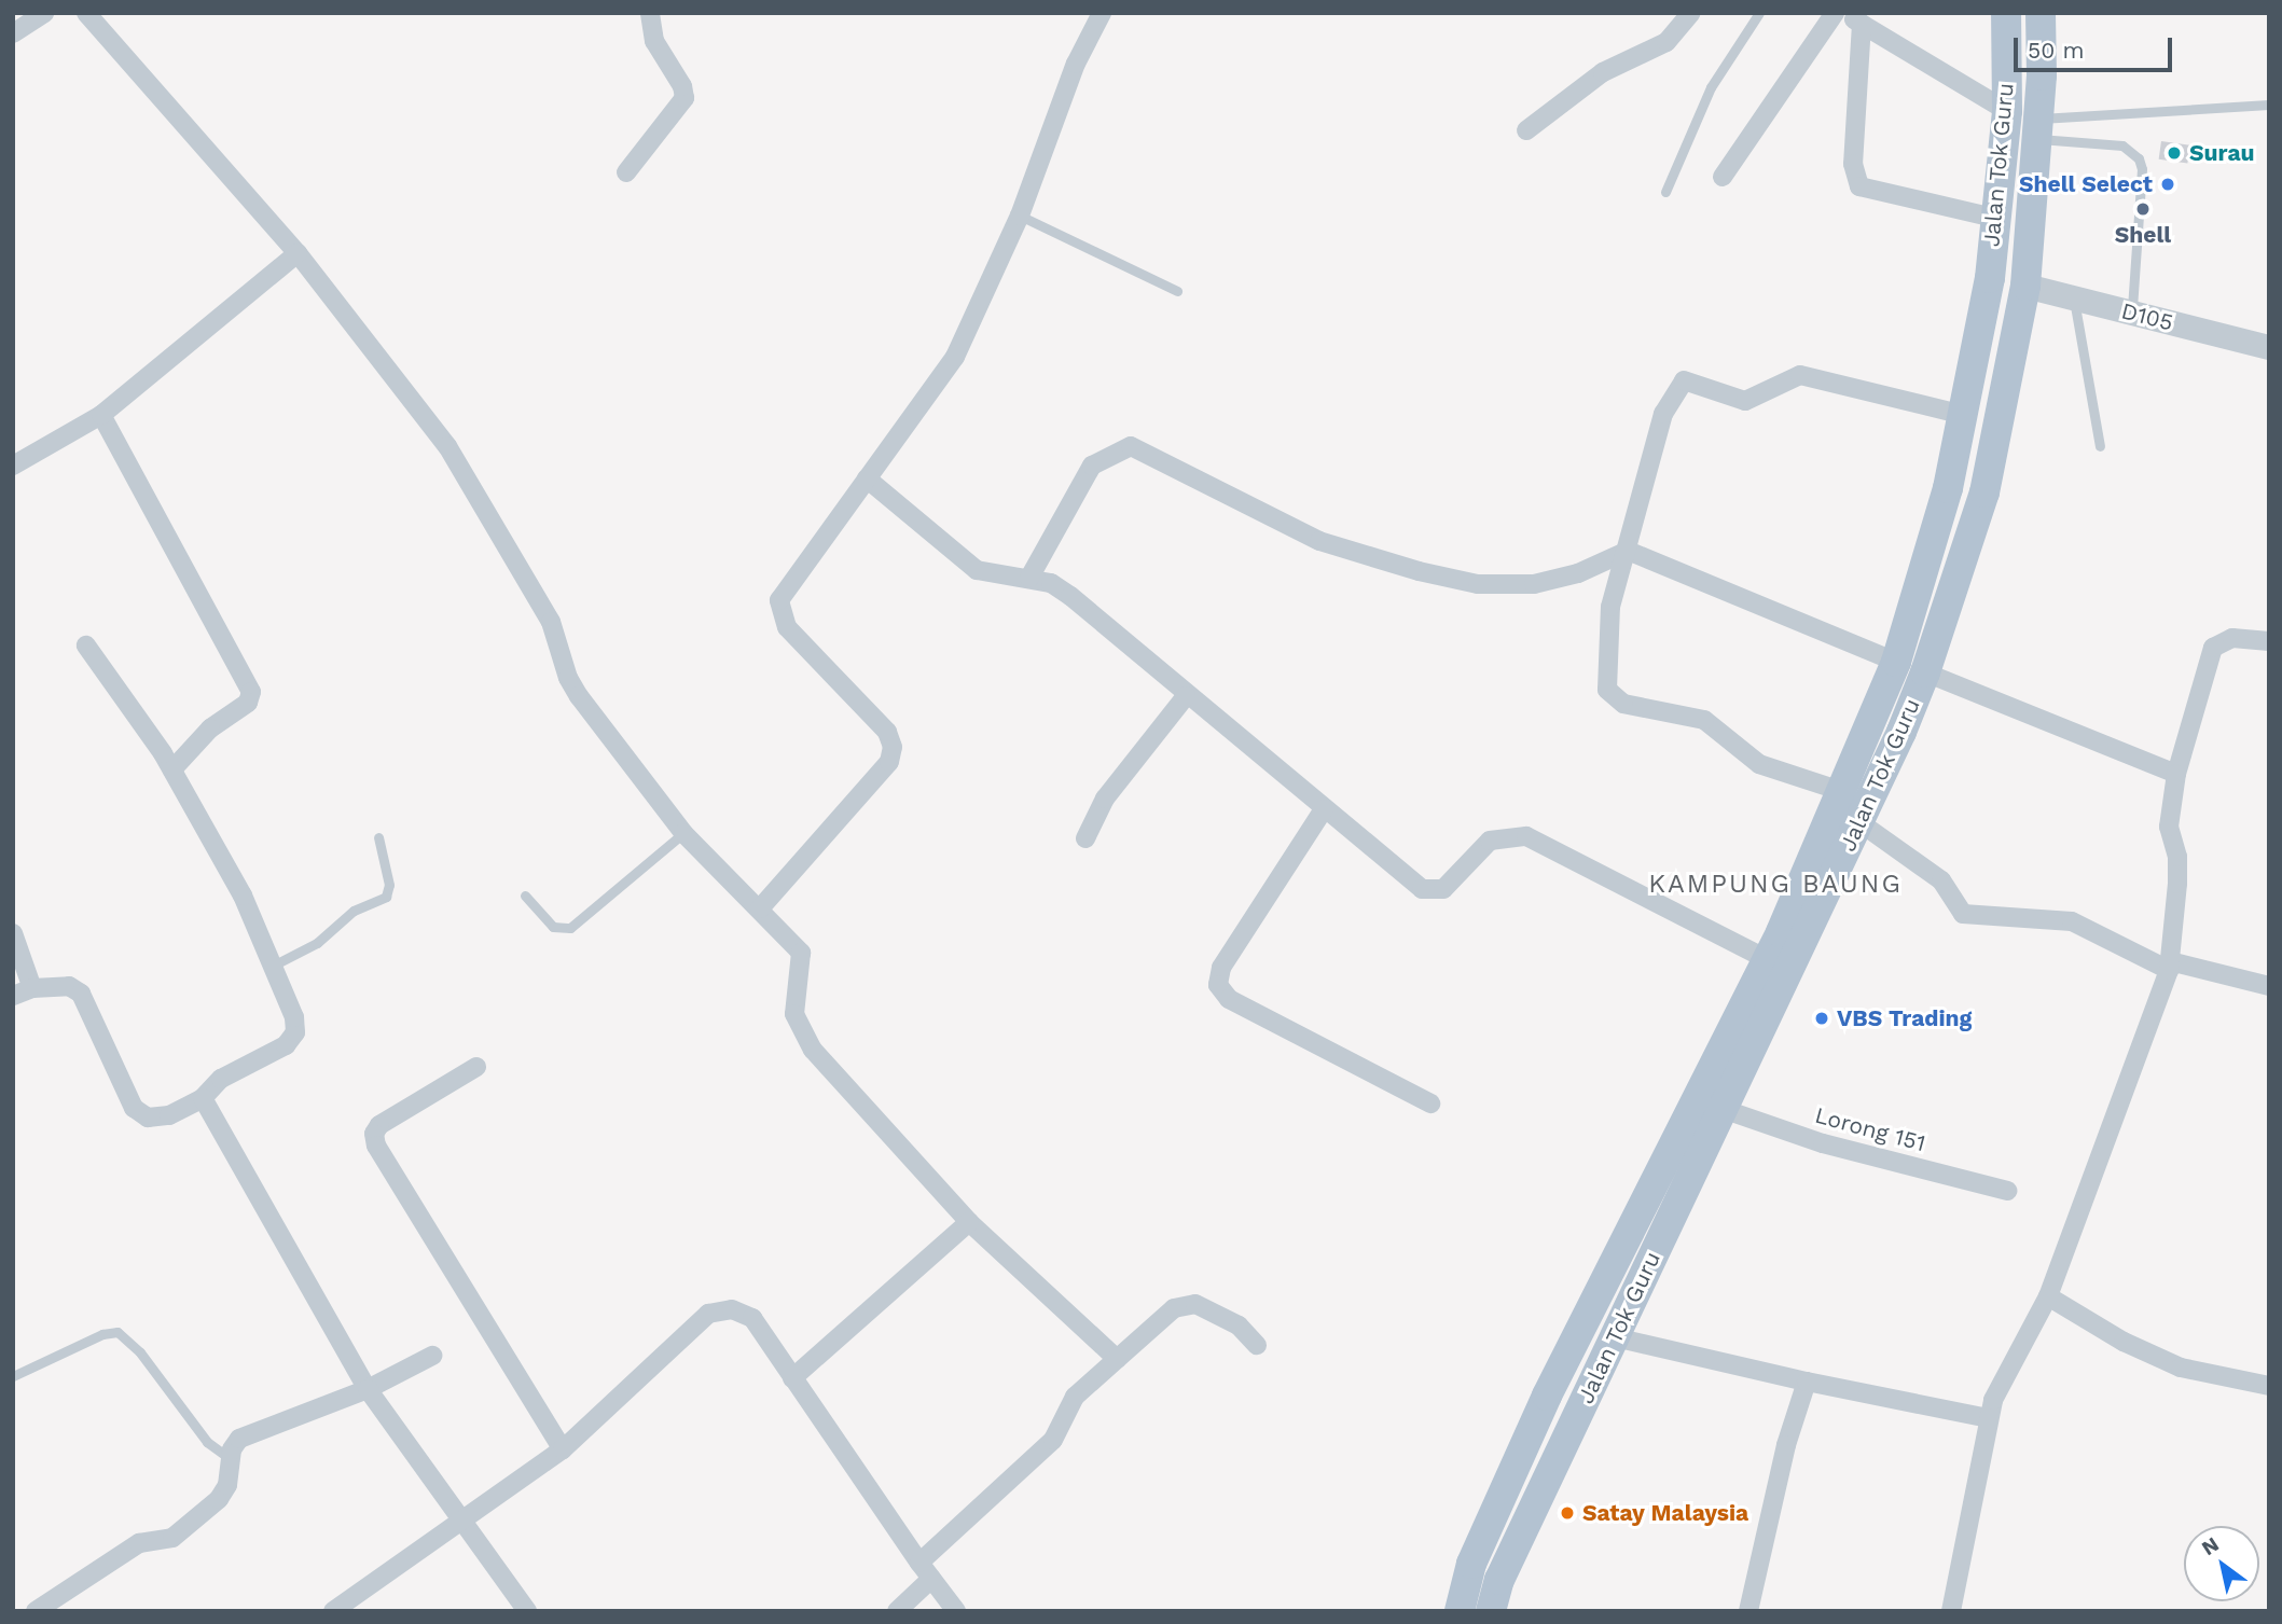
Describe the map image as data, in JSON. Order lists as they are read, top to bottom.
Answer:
{
  "streets": {
    "main road": ["Jalan Tok Guru"],
    "street": ["D105", "Lorong 151"]
  },
  "crossings": [
    ["Jalan Tok Guru", "D105"],
    ["Jalan Tok Guru", "Lorong 151"]
  ],
  "districts": ["KAMPUNG BAUNG"],
  "places": [
    "Surau",
    "Shell Select",
    "Shell",
    "VBS Trading",
    "Satay Malaysia"
  ],
  "scale_bar": "50 m",
  "north": "top left"
}
